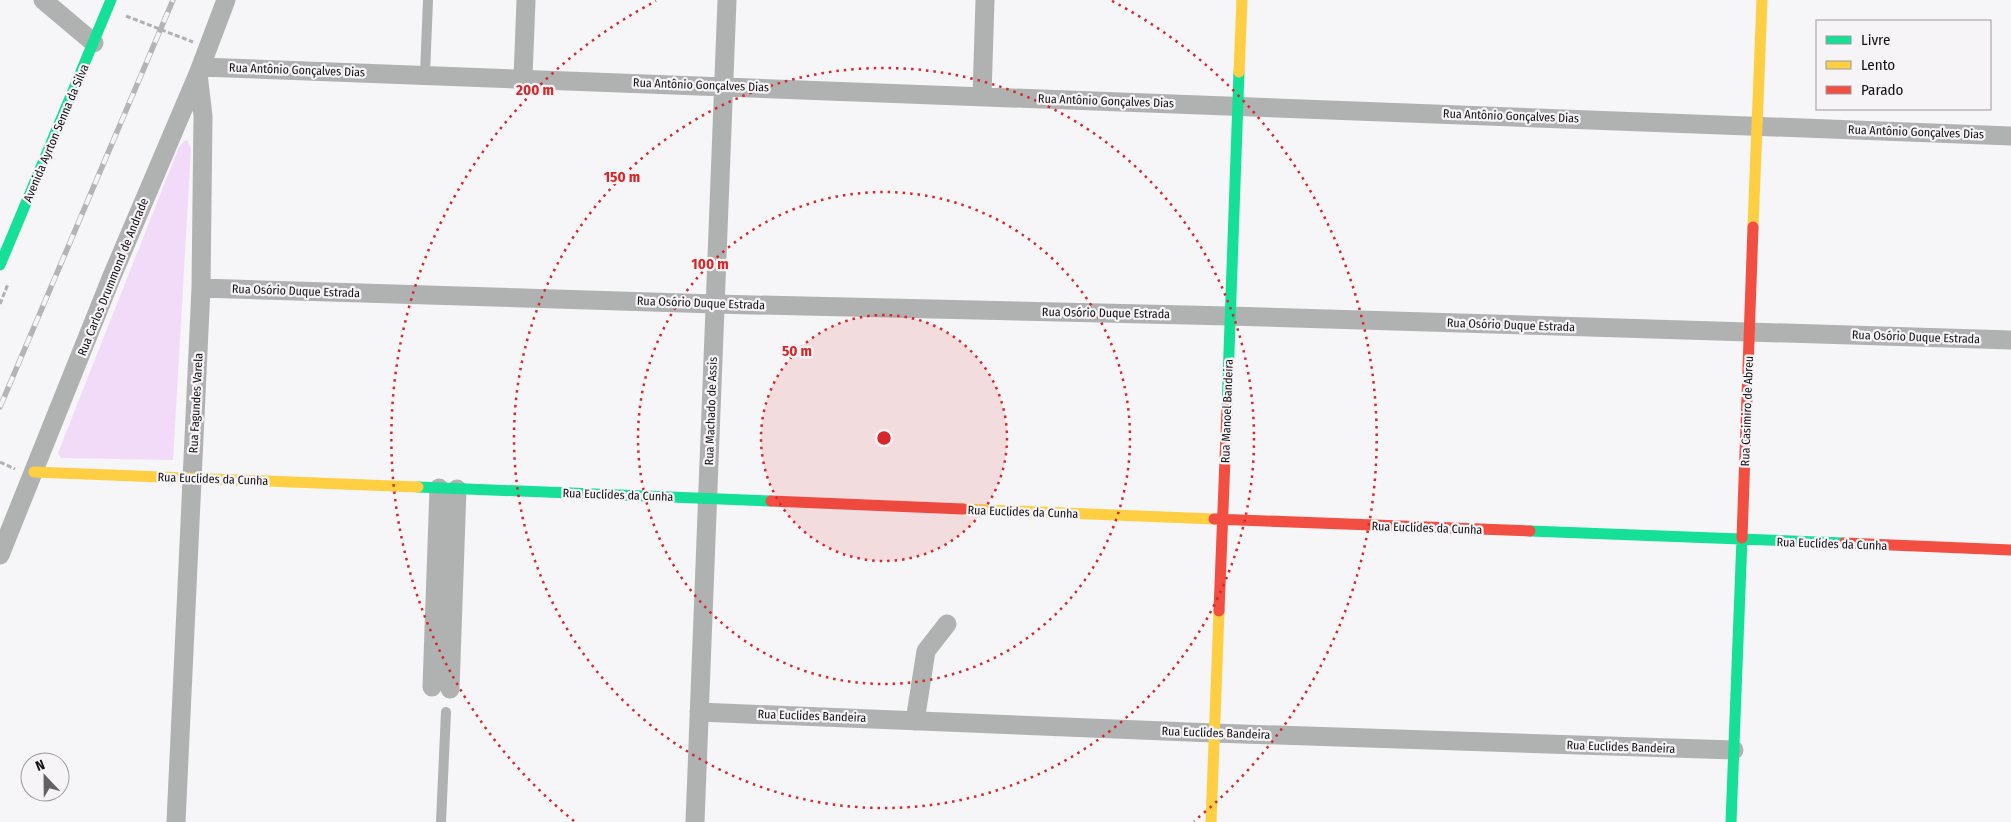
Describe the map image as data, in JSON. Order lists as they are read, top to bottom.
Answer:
{
  "streets": {
    "street": [
      "Rua Antônio Gonçalves Dias",
      "Avenida Ayrton Senna da Silva",
      "Rua Carlos Drummond de Andrade",
      "Rua Osório Duque Estrada",
      "Rua Fagundes Varela",
      "Rua Machado de Assis",
      "Rua Manoel Bandeira",
      "Rua Casimiro de Abreu",
      "Rua Euclides da Cunha",
      "Rua Euclides Bandeira"
    ]
  },
  "crossings": [
    ["Rua Antônio Gonçalves Dias", "Rua Carlos Drummond de Andrade"],
    ["Rua Antônio Gonçalves Dias", "Rua Fagundes Varela"],
    ["Rua Antônio Gonçalves Dias", "Rua Machado de Assis"],
    ["Rua Antônio Gonçalves Dias", "Rua Manoel Bandeira"],
    ["Rua Antônio Gonçalves Dias", "Rua Casimiro de Abreu"],
    ["Rua Carlos Drummond de Andrade", "Rua Fagundes Varela"],
    ["Rua Carlos Drummond de Andrade", "Rua Euclides da Cunha"],
    ["Rua Osório Duque Estrada", "Rua Fagundes Varela"],
    ["Rua Osório Duque Estrada", "Rua Machado de Assis"],
    ["Rua Osório Duque Estrada", "Rua Manoel Bandeira"],
    ["Rua Osório Duque Estrada", "Rua Casimiro de Abreu"],
    ["Rua Fagundes Varela", "Rua Euclides da Cunha"],
    ["Rua Machado de Assis", "Rua Euclides da Cunha"],
    ["Rua Machado de Assis", "Rua Euclides Bandeira"],
    ["Rua Manoel Bandeira", "Rua Euclides da Cunha"],
    ["Rua Manoel Bandeira", "Rua Euclides Bandeira"],
    ["Rua Casimiro de Abreu", "Rua Euclides da Cunha"],
    ["Rua Casimiro de Abreu", "Rua Euclides Bandeira"]
  ],
  "legend": ["Livre", "Lento", "Parado"],
  "north": "top",
  "rings": [
    "200 m",
    "150 m",
    "100 m",
    "50 m"
  ]
}
